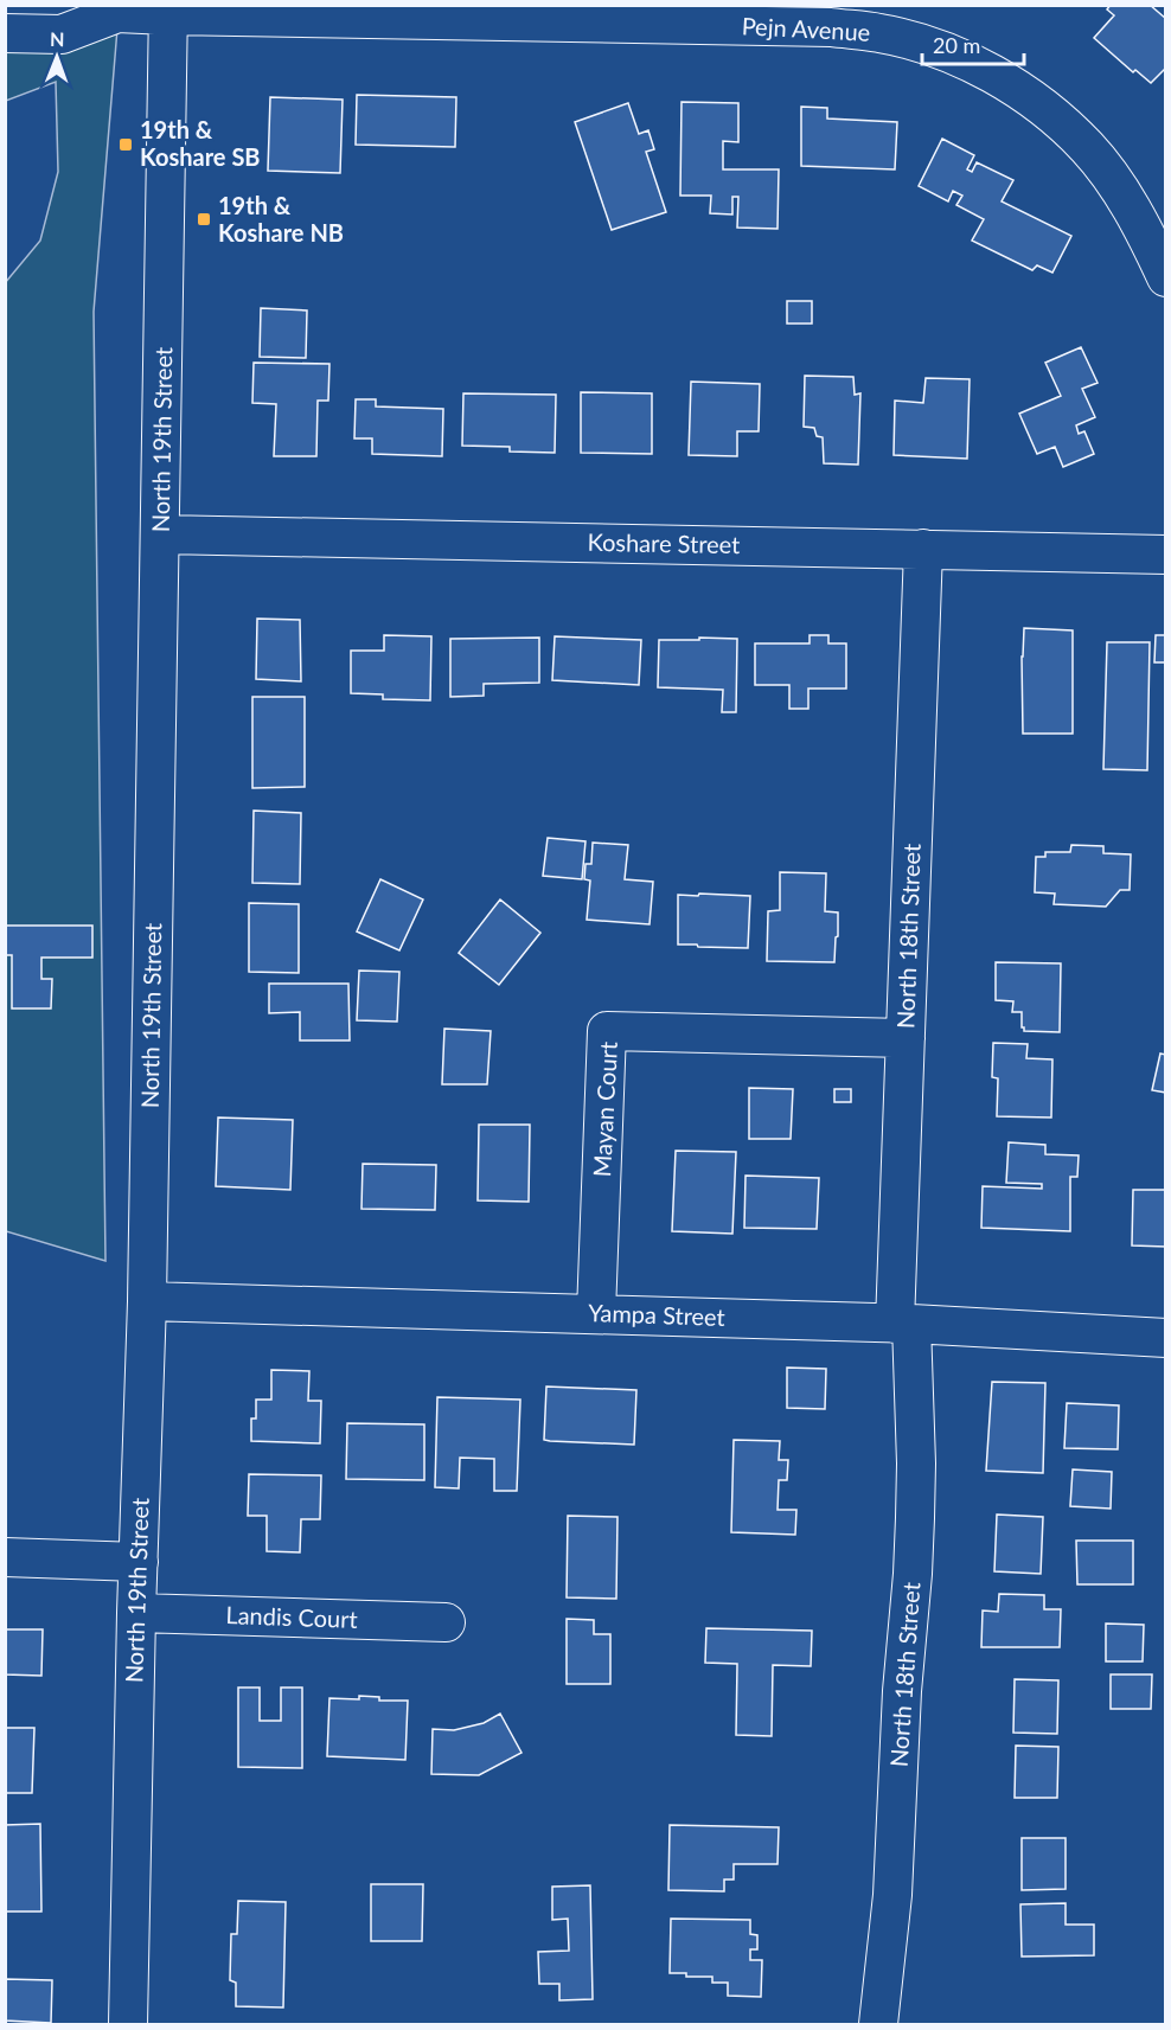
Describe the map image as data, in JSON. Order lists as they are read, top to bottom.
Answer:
{
  "streets": {
    "street": [
      "Pejn Avenue",
      "North 19th Street",
      "Koshare Street",
      "North 18th Street",
      "Mayan Court",
      "Yampa Street",
      "Landis Court"
    ]
  },
  "crossings": [
    ["Pejn Avenue", "North 19th Street"],
    ["North 19th Street", "Koshare Street"],
    ["North 19th Street", "Yampa Street"],
    ["North 19th Street", "Landis Court"],
    ["Koshare Street", "North 18th Street"],
    ["North 18th Street", "Mayan Court"],
    ["North 18th Street", "Yampa Street"],
    ["Mayan Court", "Yampa Street"]
  ],
  "places": {
    "transit": ["19th & Koshare SB", "19th & Koshare NB"]
  },
  "scale_bar": "20 m",
  "north": "top"
}
